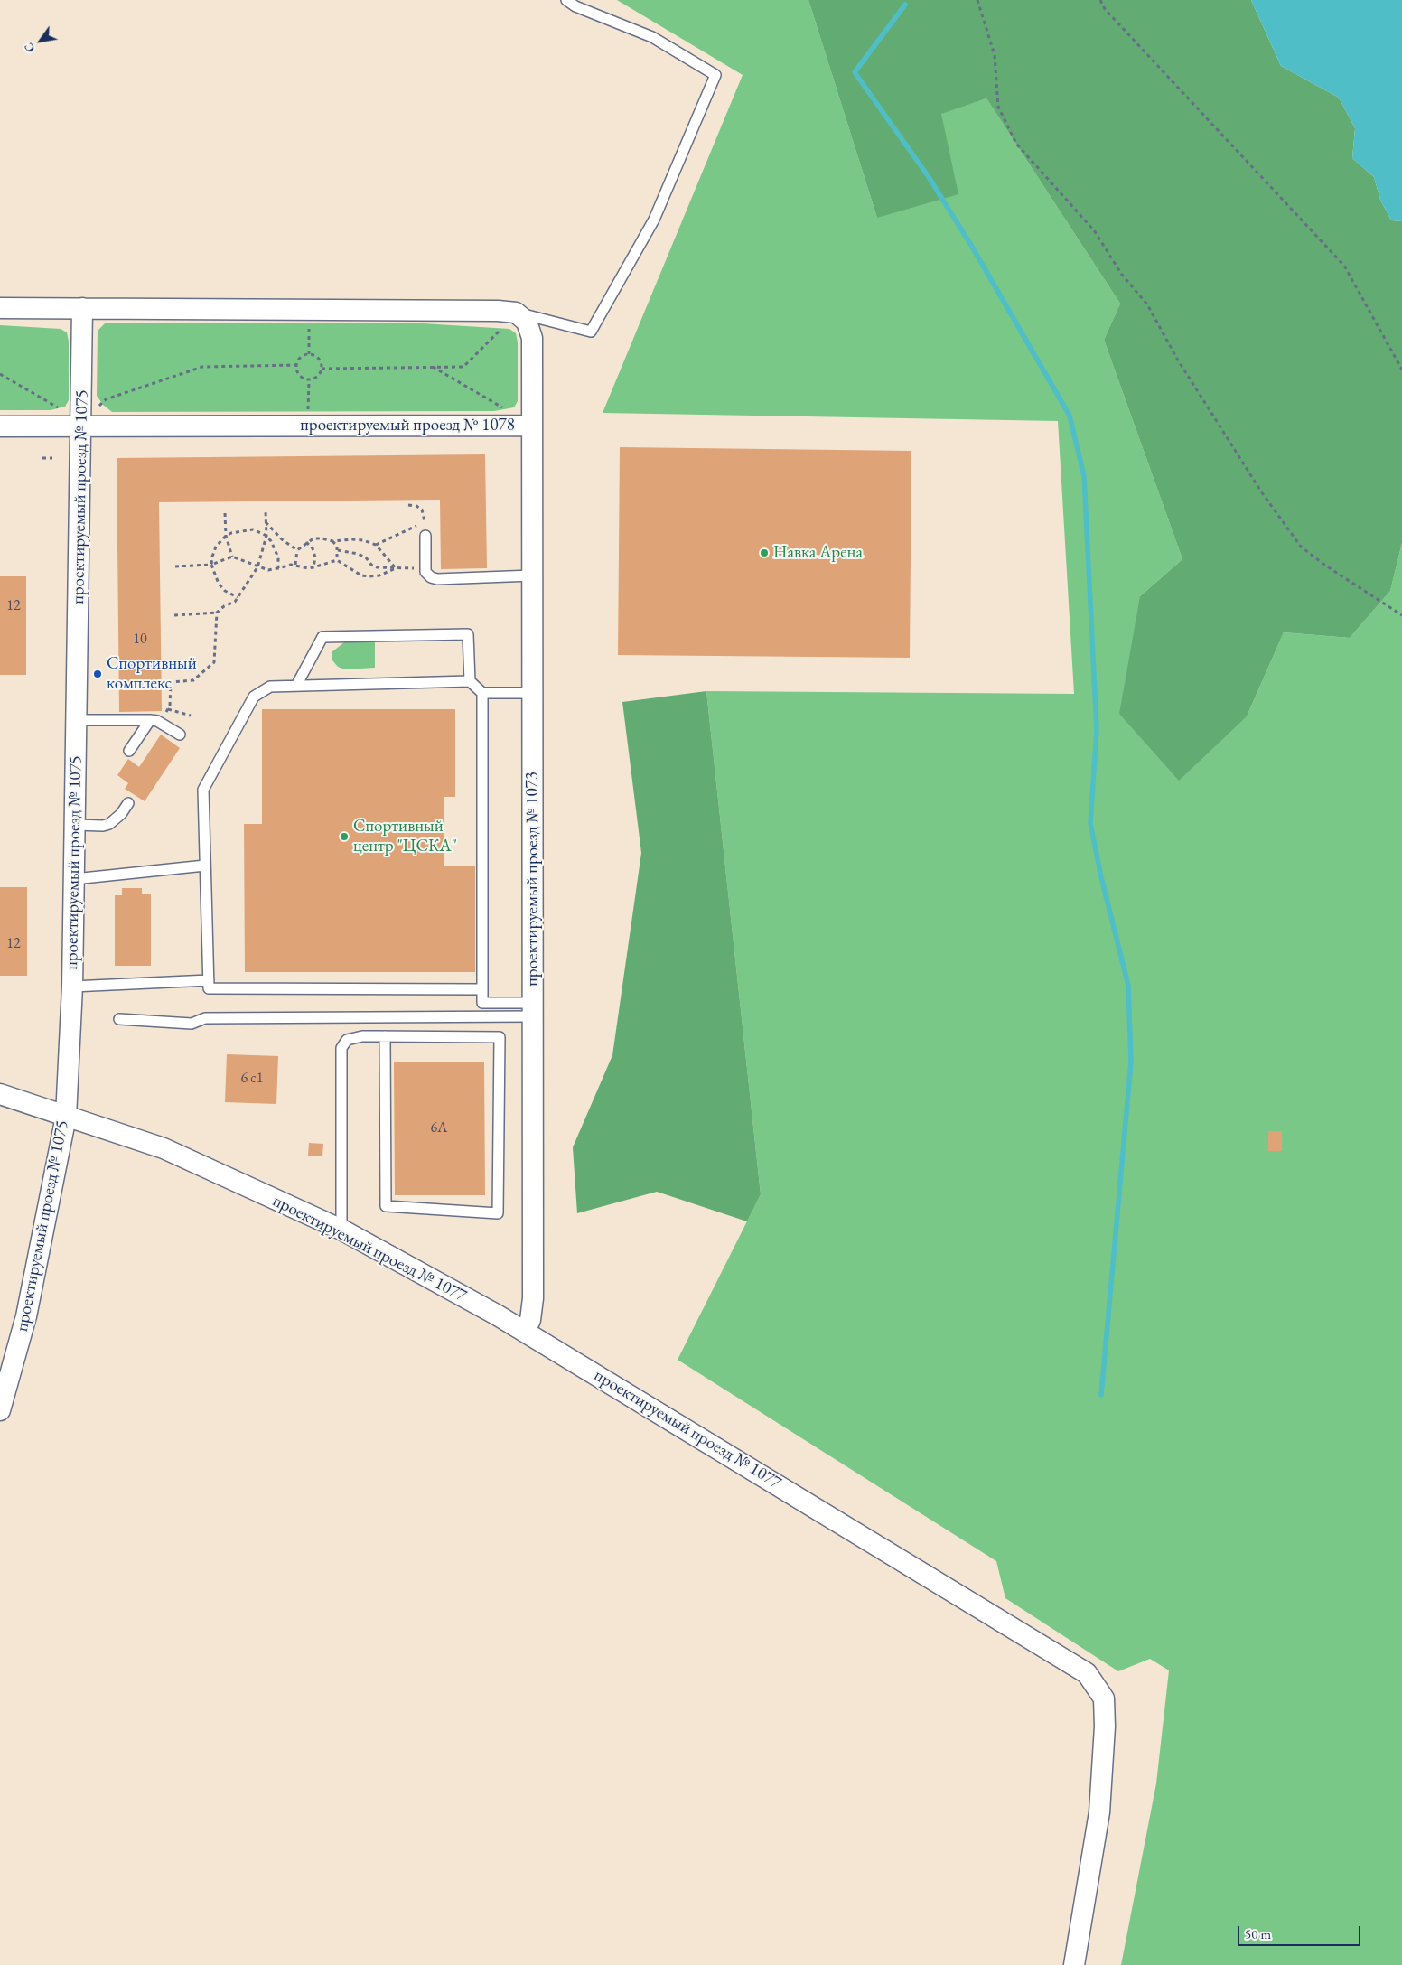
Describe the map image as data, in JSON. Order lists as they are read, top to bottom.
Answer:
{
  "streets": {
    "street": [
      "проектируемый проезд № 1078",
      "проектируемый проезд № 1075",
      "проектируемый проезд № 1073",
      "проектируемый проезд № 1077"
    ]
  },
  "crossings": [
    ["проектируемый проезд № 1078", "проектируемый проезд № 1075"],
    ["проектируемый проезд № 1078", "проектируемый проезд № 1073"],
    ["проектируемый проезд № 1075", "проектируемый проезд № 1077"],
    ["проектируемый проезд № 1073", "проектируемый проезд № 1077"]
  ],
  "places": ["Навка Арена", "Спортивный комплекс", "Спортивный центр \"ЦСКА\""],
  "house_numbers": [
    "12",
    "10",
    "12",
    "6 с1",
    "6А"
  ],
  "scale_bar": "50 m",
  "north": "bottom left"
}
